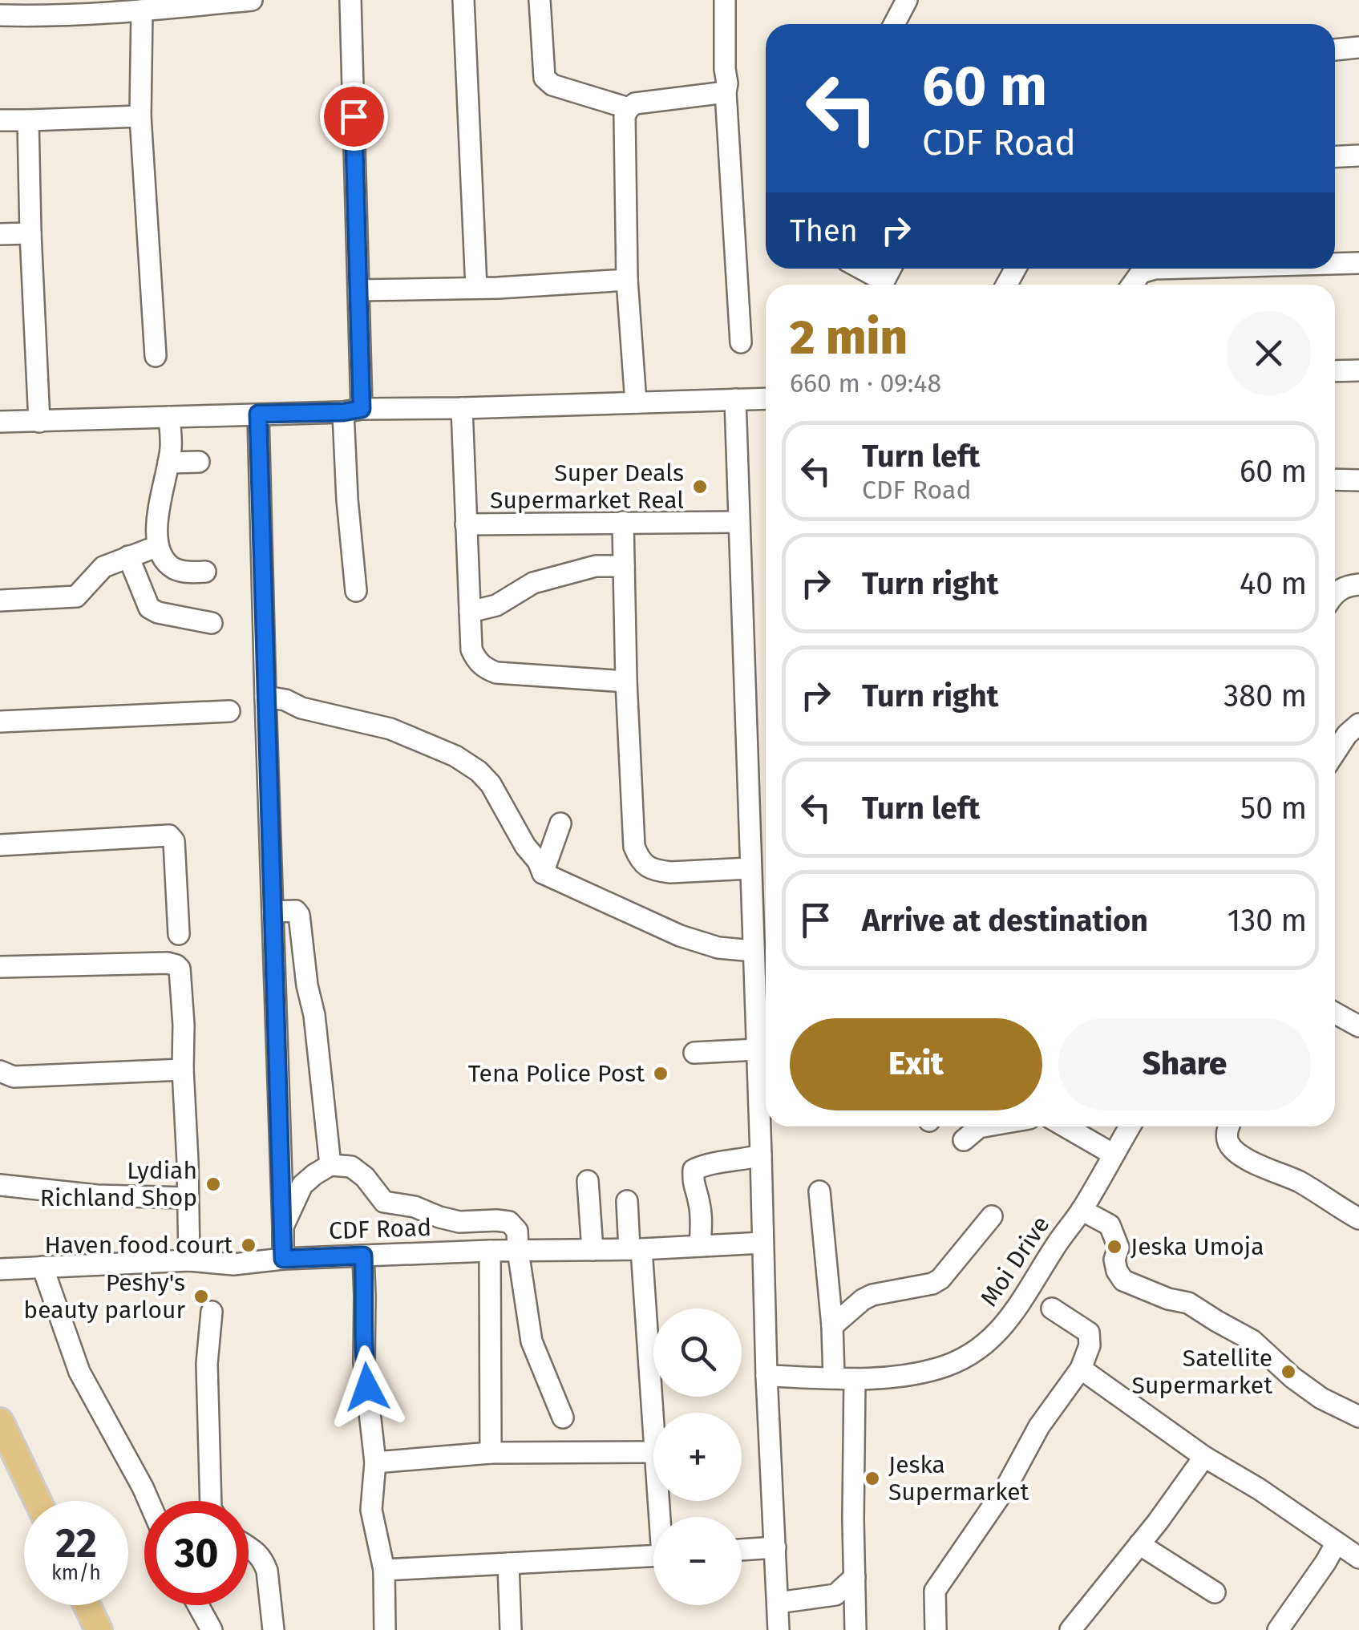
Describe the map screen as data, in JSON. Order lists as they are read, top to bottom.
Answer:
{
  "streets": {
    "street": ["CDF Road", "Moi Drive"]
  },
  "places": [
    "Super Deals Supermarket Real",
    "Tena Police Post",
    "Lydiah Richland Shop",
    "Haven food court",
    "Jeska Umoja",
    "Peshy's beauty parlour",
    "Satellite Supermarket",
    "Jeska Supermarket"
  ],
  "page": {
    "turn": ["60 m", "CDF Road"],
    "then": "Then",
    "heading": ["2 min", "660 m · 09:48"],
    "list": [
      {
        "name": "Turn left",
        "note": "CDF Road",
        "value": "60 m"
      },
      {
        "name": "Turn right",
        "value": "40 m"
      },
      {
        "name": "Turn right",
        "value": "380 m"
      },
      {
        "name": "Turn left",
        "value": "50 m"
      },
      {
        "name": "Arrive at destination",
        "value": "130 m"
      }
    ],
    "buttons": ["Exit", "Share"],
    "map_buttons": ["+", "−"],
    "speed": "22 km/h",
    "limit": "30"
  }
}
